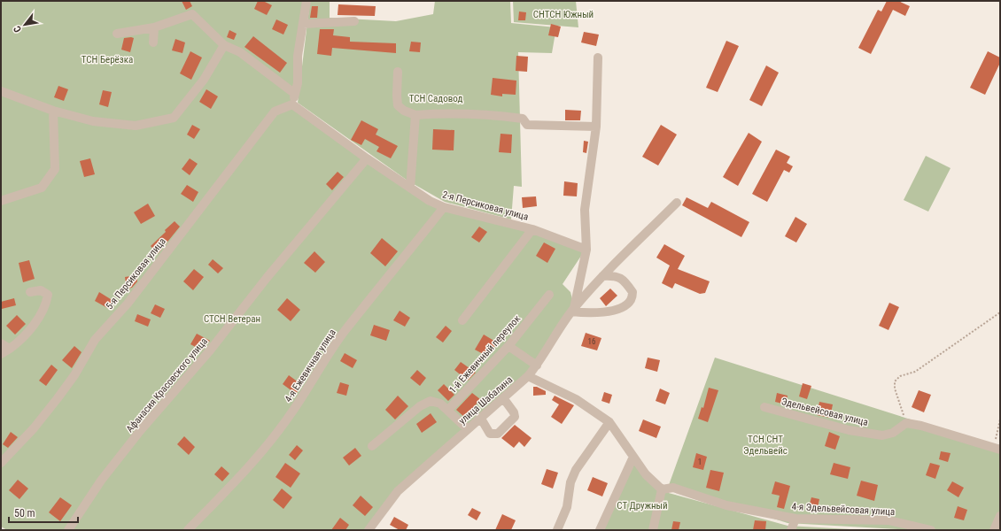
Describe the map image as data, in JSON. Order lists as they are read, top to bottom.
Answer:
{
  "streets": {
    "street": [
      "2-я Персиковая улица",
      "5-я Персиковая улица",
      "1-й Ежевичный переулок",
      "4-я Ежевичная улица",
      "Афанасия Красовского улица",
      "улица Шабалина",
      "Эдельвейсовая улица",
      "4-я Эдельвейсовая улица"
    ]
  },
  "crossings": [
    ["2-я Персиковая улица", "5-я Персиковая улица"],
    ["2-я Персиковая улица", "4-я Ежевичная улица"],
    ["2-я Персиковая улица", "Афанасия Красовского улица"]
  ],
  "parks": [
    "СНТСН Южный",
    "ТСН Берёзка",
    "ТСН Садовод",
    "СТСН Ветеран",
    "ТСН СНТ Эдельвейс",
    "СТ Дружный"
  ],
  "house_numbers": ["16", "1"],
  "scale_bar": "50 m",
  "north": "bottom left"
}
